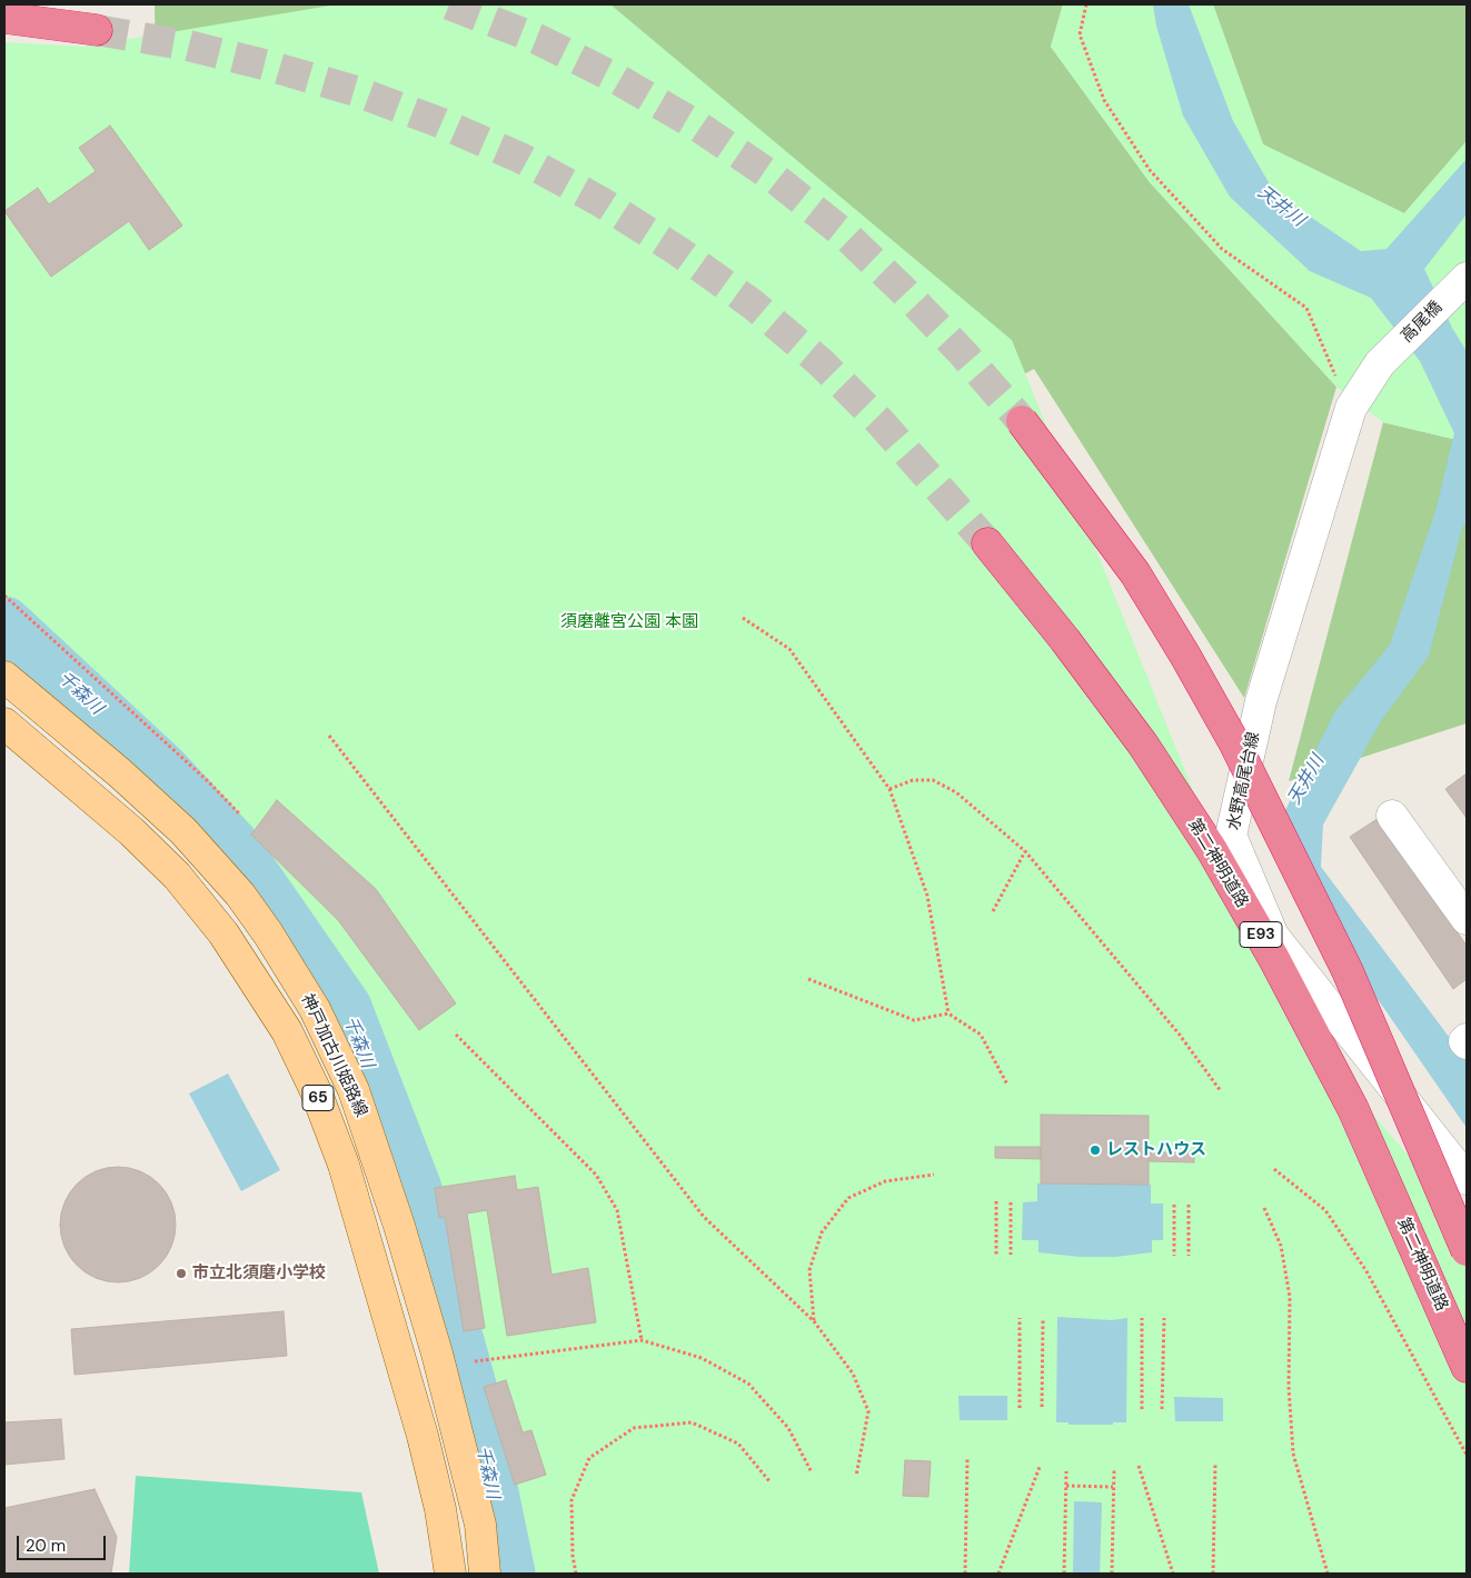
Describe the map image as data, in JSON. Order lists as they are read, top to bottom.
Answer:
{
  "streets": {
    "highway": ["第二神明道路", "E93"],
    "main road": ["神戸加古川姫路線", "65"],
    "street": ["高尾橋", "水野高尾台線"]
  },
  "crossings": [
    ["高尾橋", "水野高尾台線"]
  ],
  "water": ["天井川", "千森川"],
  "parks": ["須磨離宮公園 本園"],
  "places": ["レストハウス", "市立北須磨小学校"],
  "scale_bar": "20 m"
}
